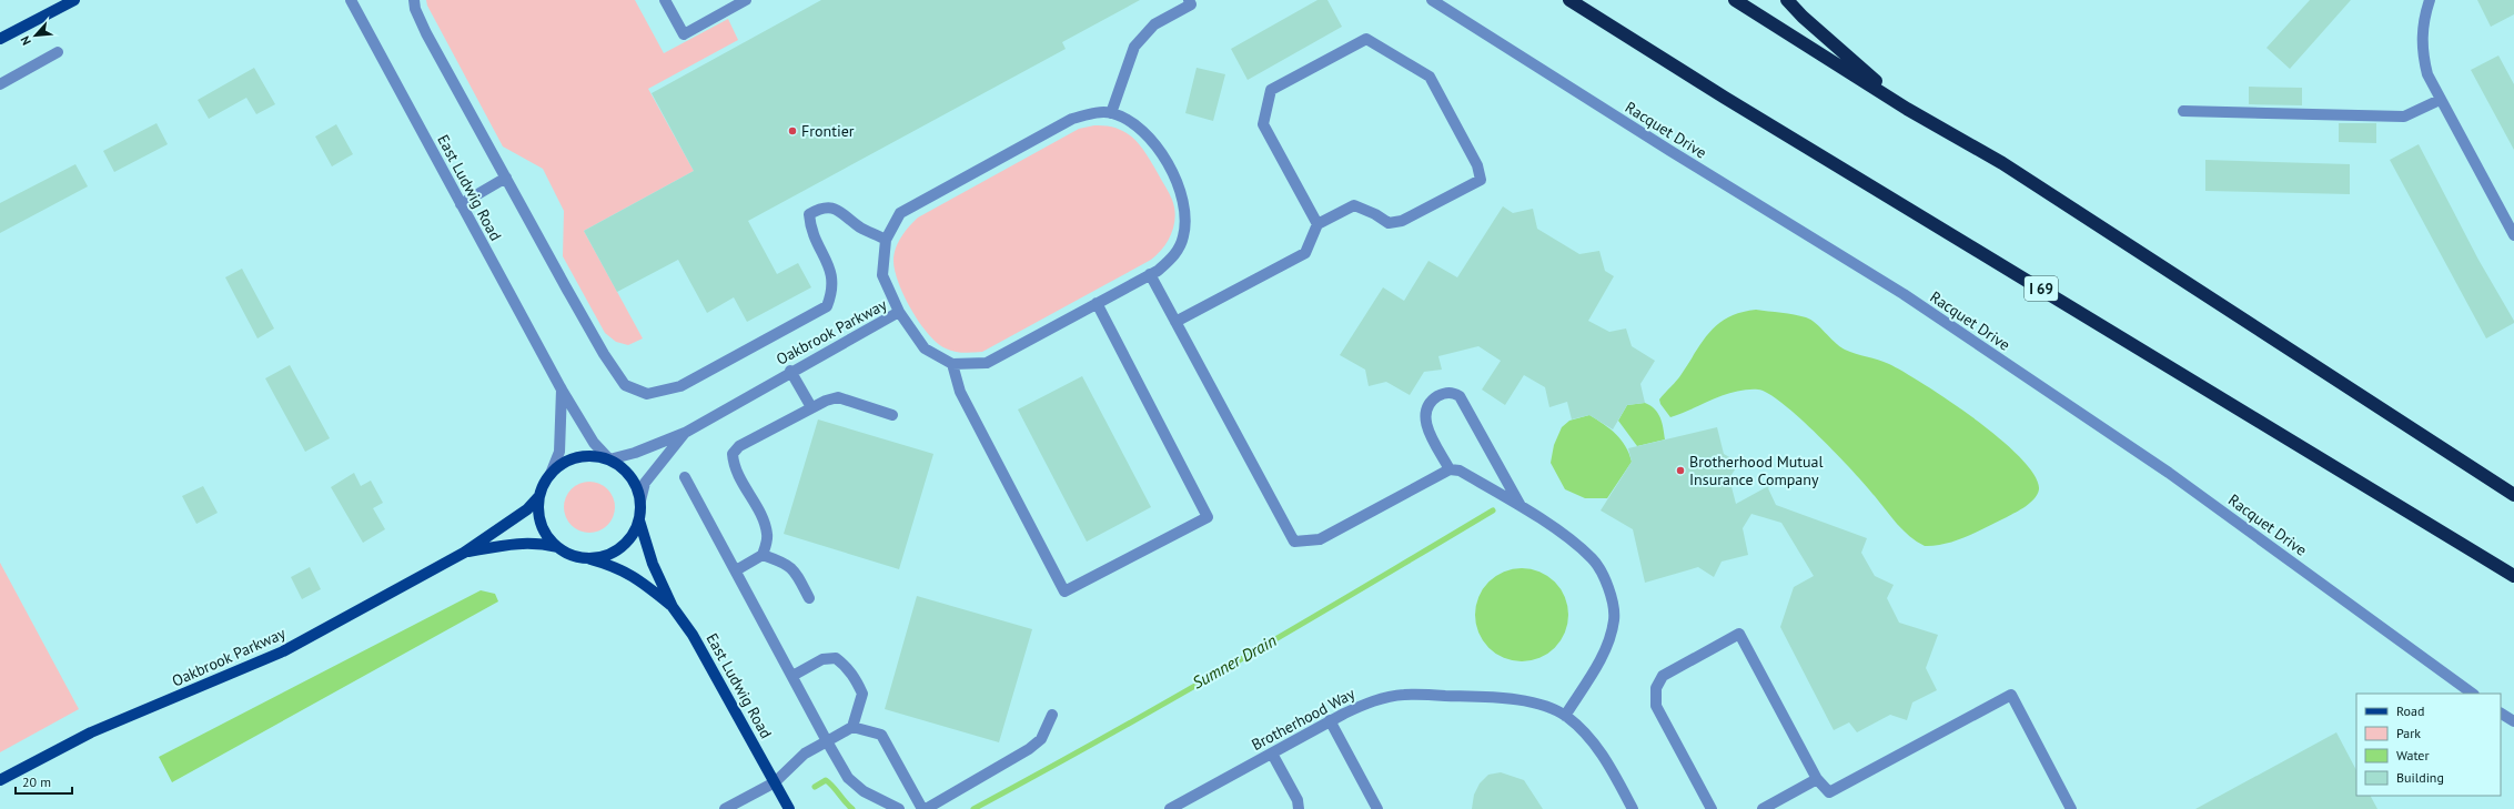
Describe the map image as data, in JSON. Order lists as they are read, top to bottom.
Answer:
{
  "streets": {
    "highway": ["I 69"],
    "main road": ["East Ludwig Road", "Oakbrook Parkway"],
    "street": ["Racquet Drive", "Brotherhood Way"]
  },
  "crossings": [
    ["East Ludwig Road", "Oakbrook Parkway"]
  ],
  "water": ["Sumner Drain"],
  "places": ["Frontier", "Brotherhood Mutual Insurance Company"],
  "legend": [
    "Road",
    "Park",
    "Water",
    "Building"
  ],
  "scale_bar": "20 m",
  "north": "bottom left"
}
